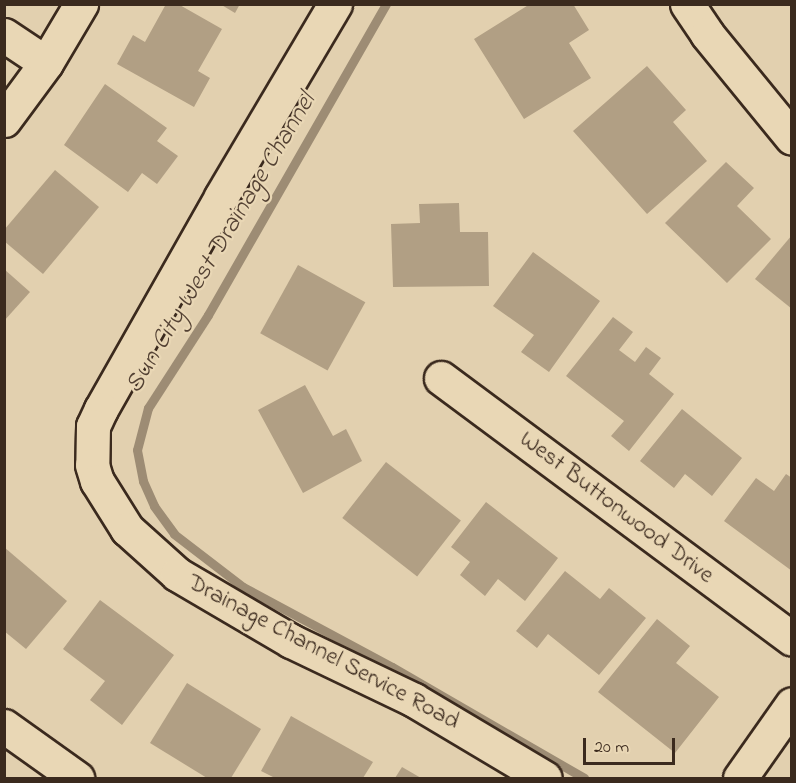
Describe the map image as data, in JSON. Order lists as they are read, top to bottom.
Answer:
{
  "streets": {
    "street": ["West Buttonwood Drive", "Drainage Channel Service Road"]
  },
  "water": ["Sun City West Drainage Channel"],
  "scale_bar": "20 m"
}
